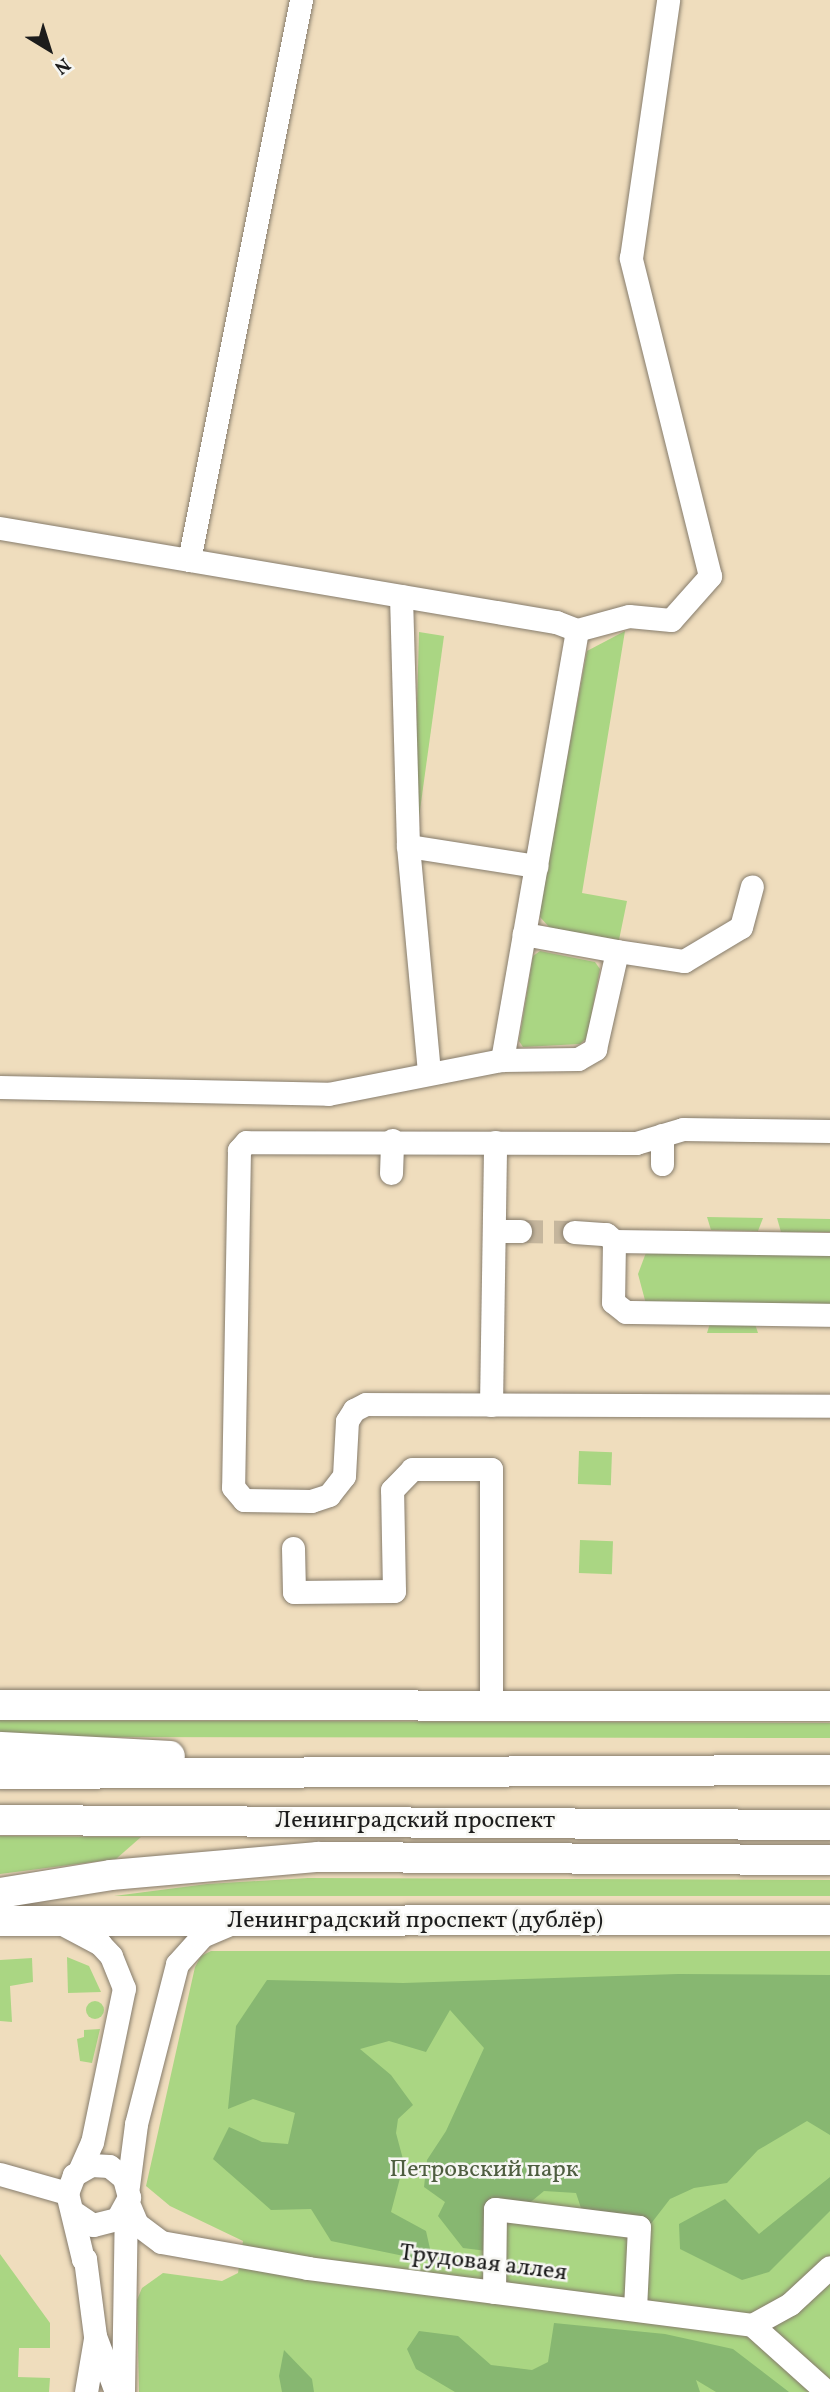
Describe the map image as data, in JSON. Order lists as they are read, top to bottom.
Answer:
{
  "streets": {
    "main road": ["Ленинградский проспект", "Ленинградский проспект (дублёр)"],
    "street": ["Трудовая аллея"]
  },
  "parks": ["Петровский парк"],
  "north": "bottom right"
}
